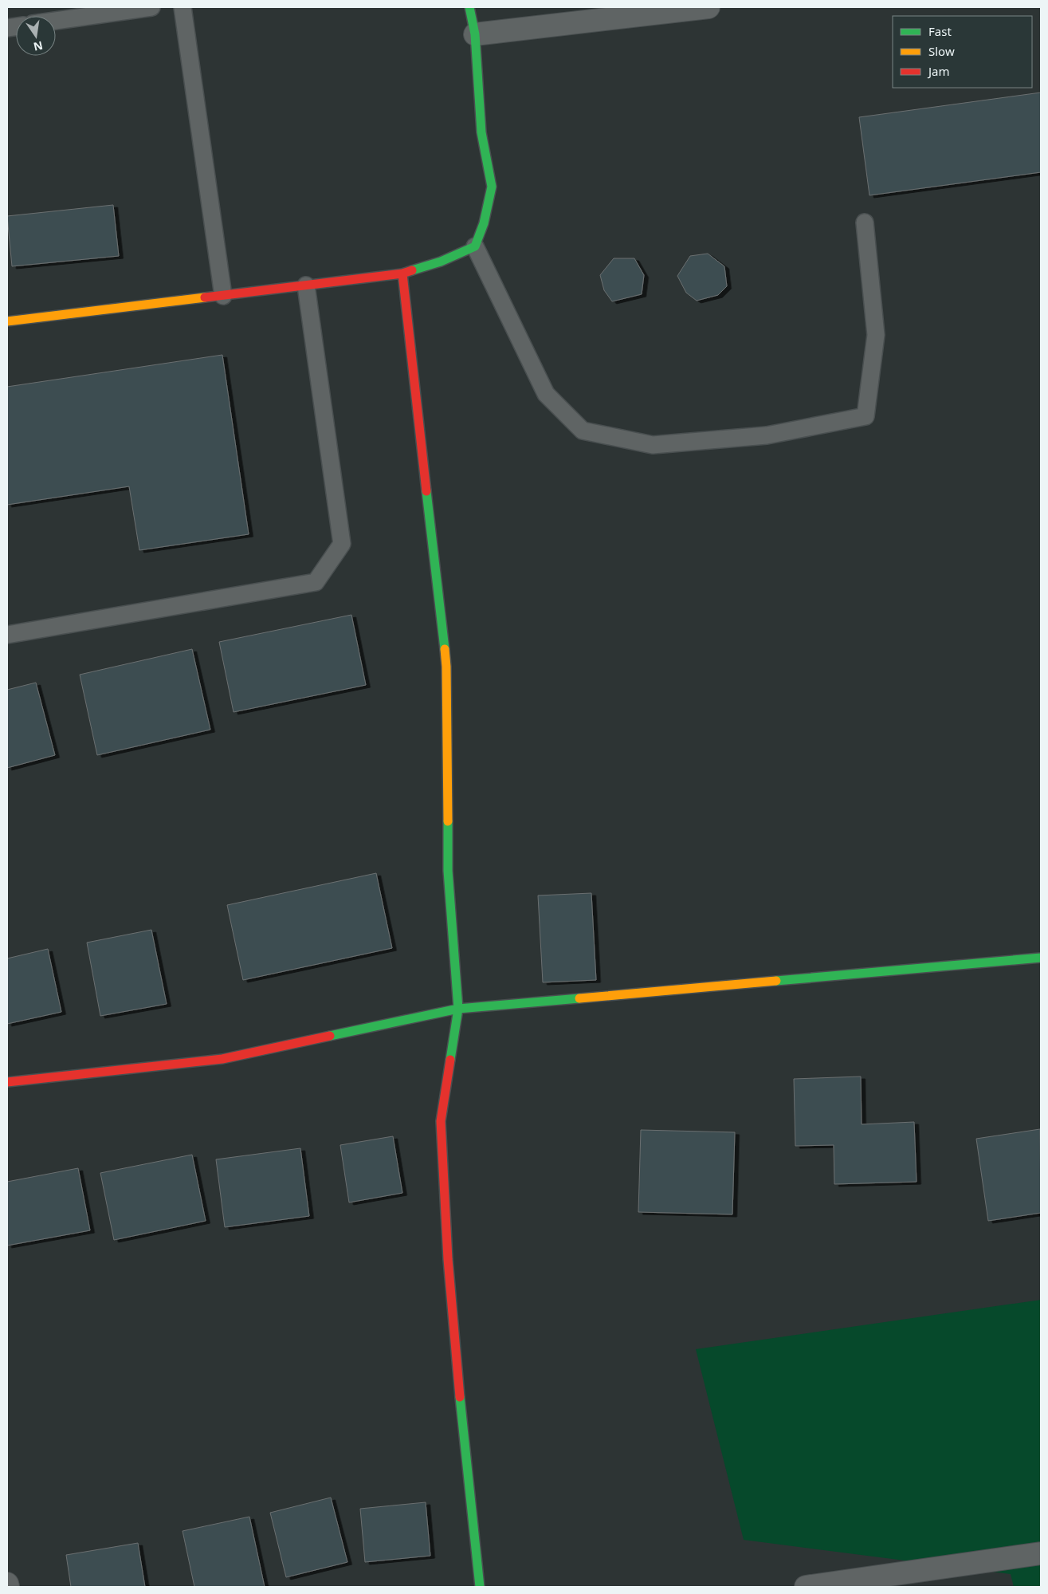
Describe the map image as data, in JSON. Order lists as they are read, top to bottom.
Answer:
{
  "legend": ["Fast", "Slow", "Jam"],
  "north": "bottom"
}
